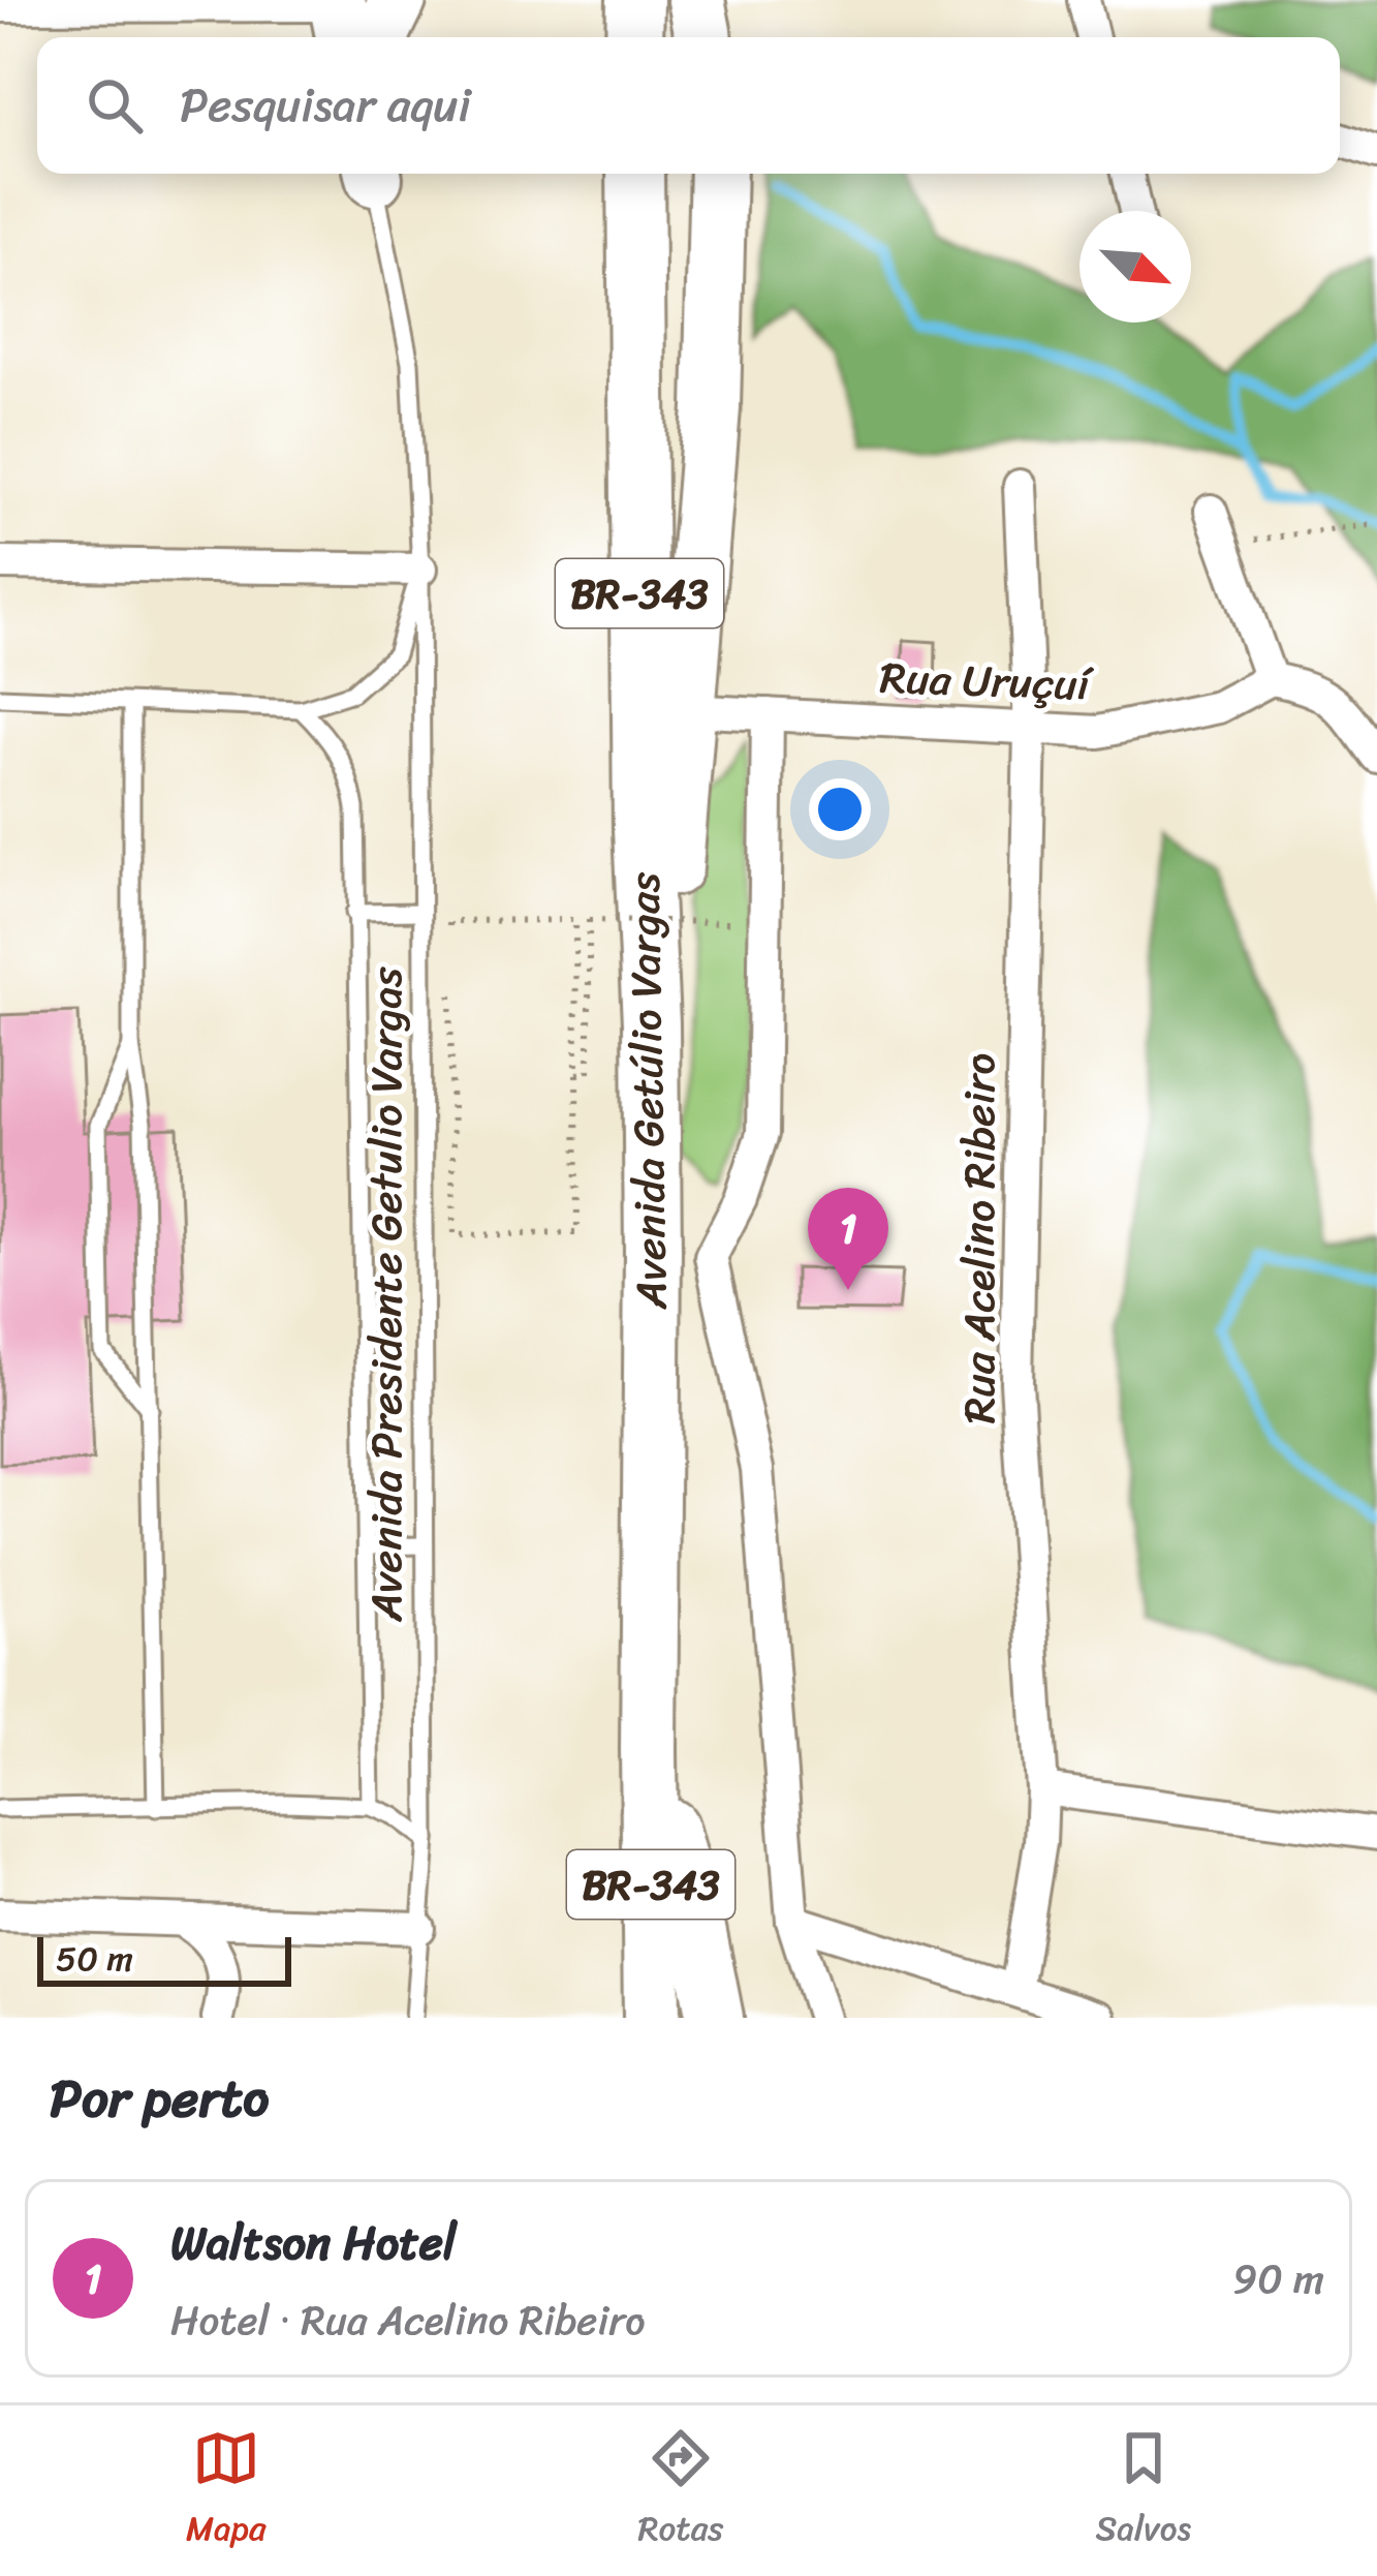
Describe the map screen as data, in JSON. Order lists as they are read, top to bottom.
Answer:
{
  "streets": {
    "highway": ["BR-343", "Avenida Getúlio Vargas"],
    "street": ["Rua Uruçuí", "Rua Acelino Ribeiro"],
    "lane": ["Avenida Presidente Getulio Vargas"]
  },
  "crossings": [
    ["Rua Uruçuí", "Rua Acelino Ribeiro"]
  ],
  "scale_bar": "50 m",
  "north": "bottom right",
  "page": {
    "search": "Pesquisar aqui",
    "pins": "1",
    "scale": "50 m",
    "heading": "Por perto",
    "list": [
      {
        "mark": "1",
        "name": "Waltson Hotel",
        "note": "Hotel · Rua Acelino Ribeiro",
        "value": "90 m"
      }
    ],
    "nav": ["Mapa", "Rotas", "Salvos"]
  }
}
